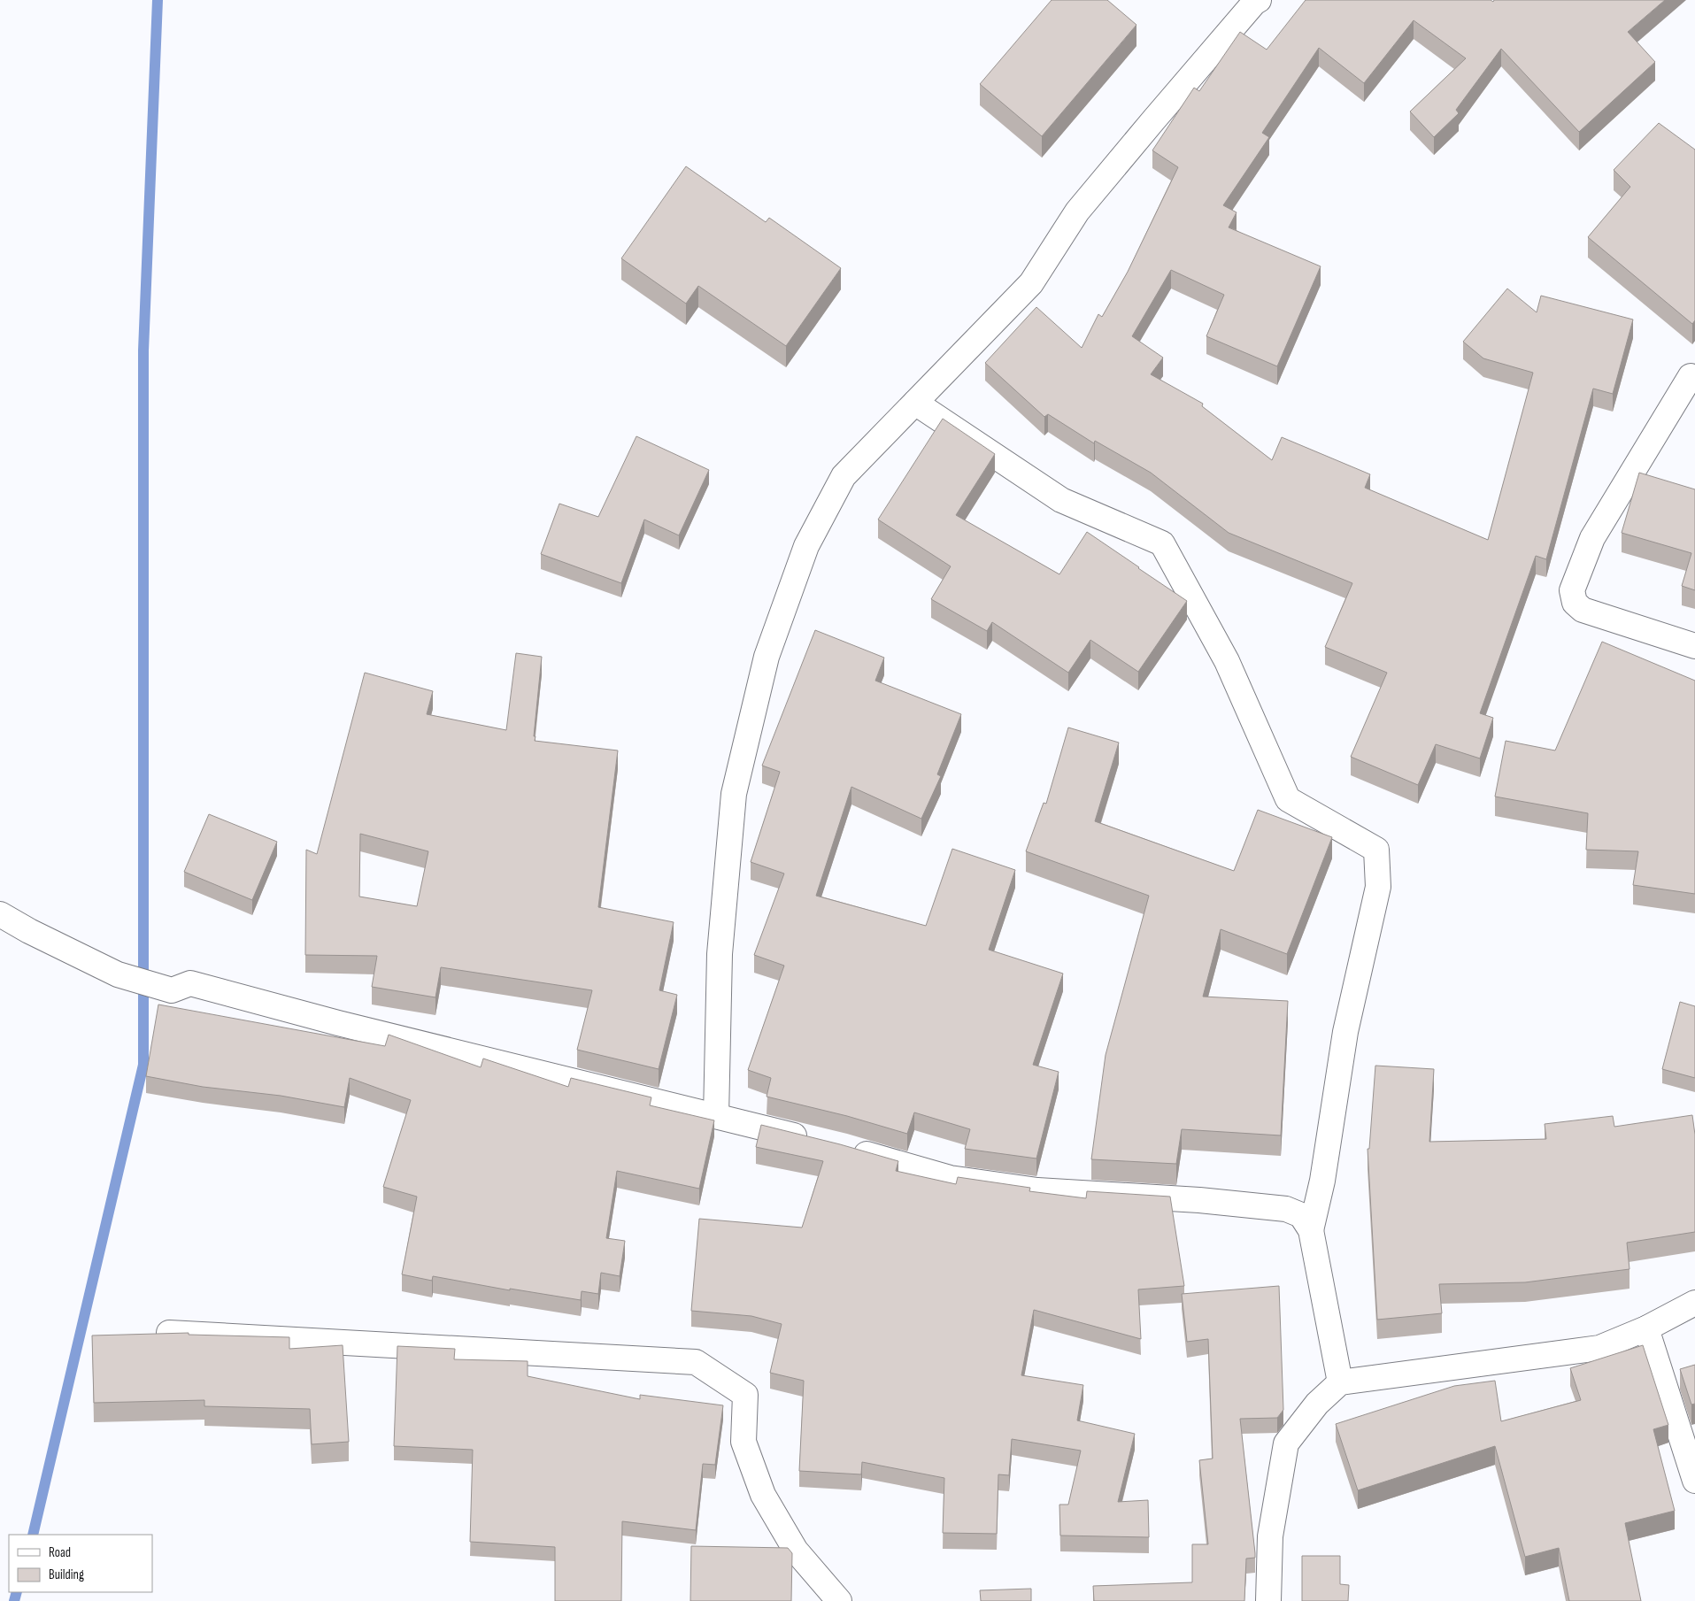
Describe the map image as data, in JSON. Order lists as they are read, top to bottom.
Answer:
{
  "legend": ["Road", "Building"]
}
